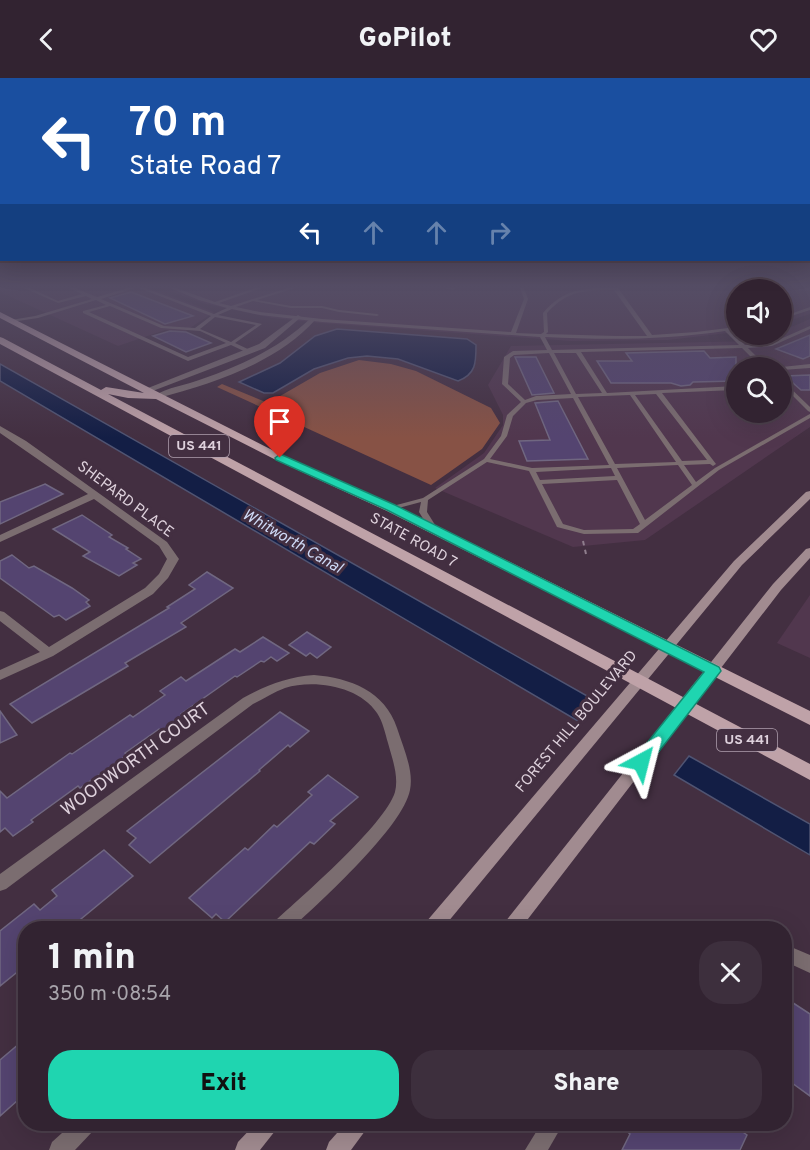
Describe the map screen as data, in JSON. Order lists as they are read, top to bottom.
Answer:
{
  "streets": {
    "main road": ["US 441", "STATE ROAD 7", "FOREST HILL BOULEVARD"],
    "street": ["SHEPARD PLACE", "WOODWORTH COURT"]
  },
  "crossings": [
    ["STATE ROAD 7", "FOREST HILL BOULEVARD"]
  ],
  "water": ["Whitworth Canal"],
  "page": {
    "header": "GoPilot",
    "turn": ["70 m", "State Road 7"],
    "heading": ["1 min", "350 m · 08:54"],
    "buttons": ["Exit", "Share"]
  }
}
